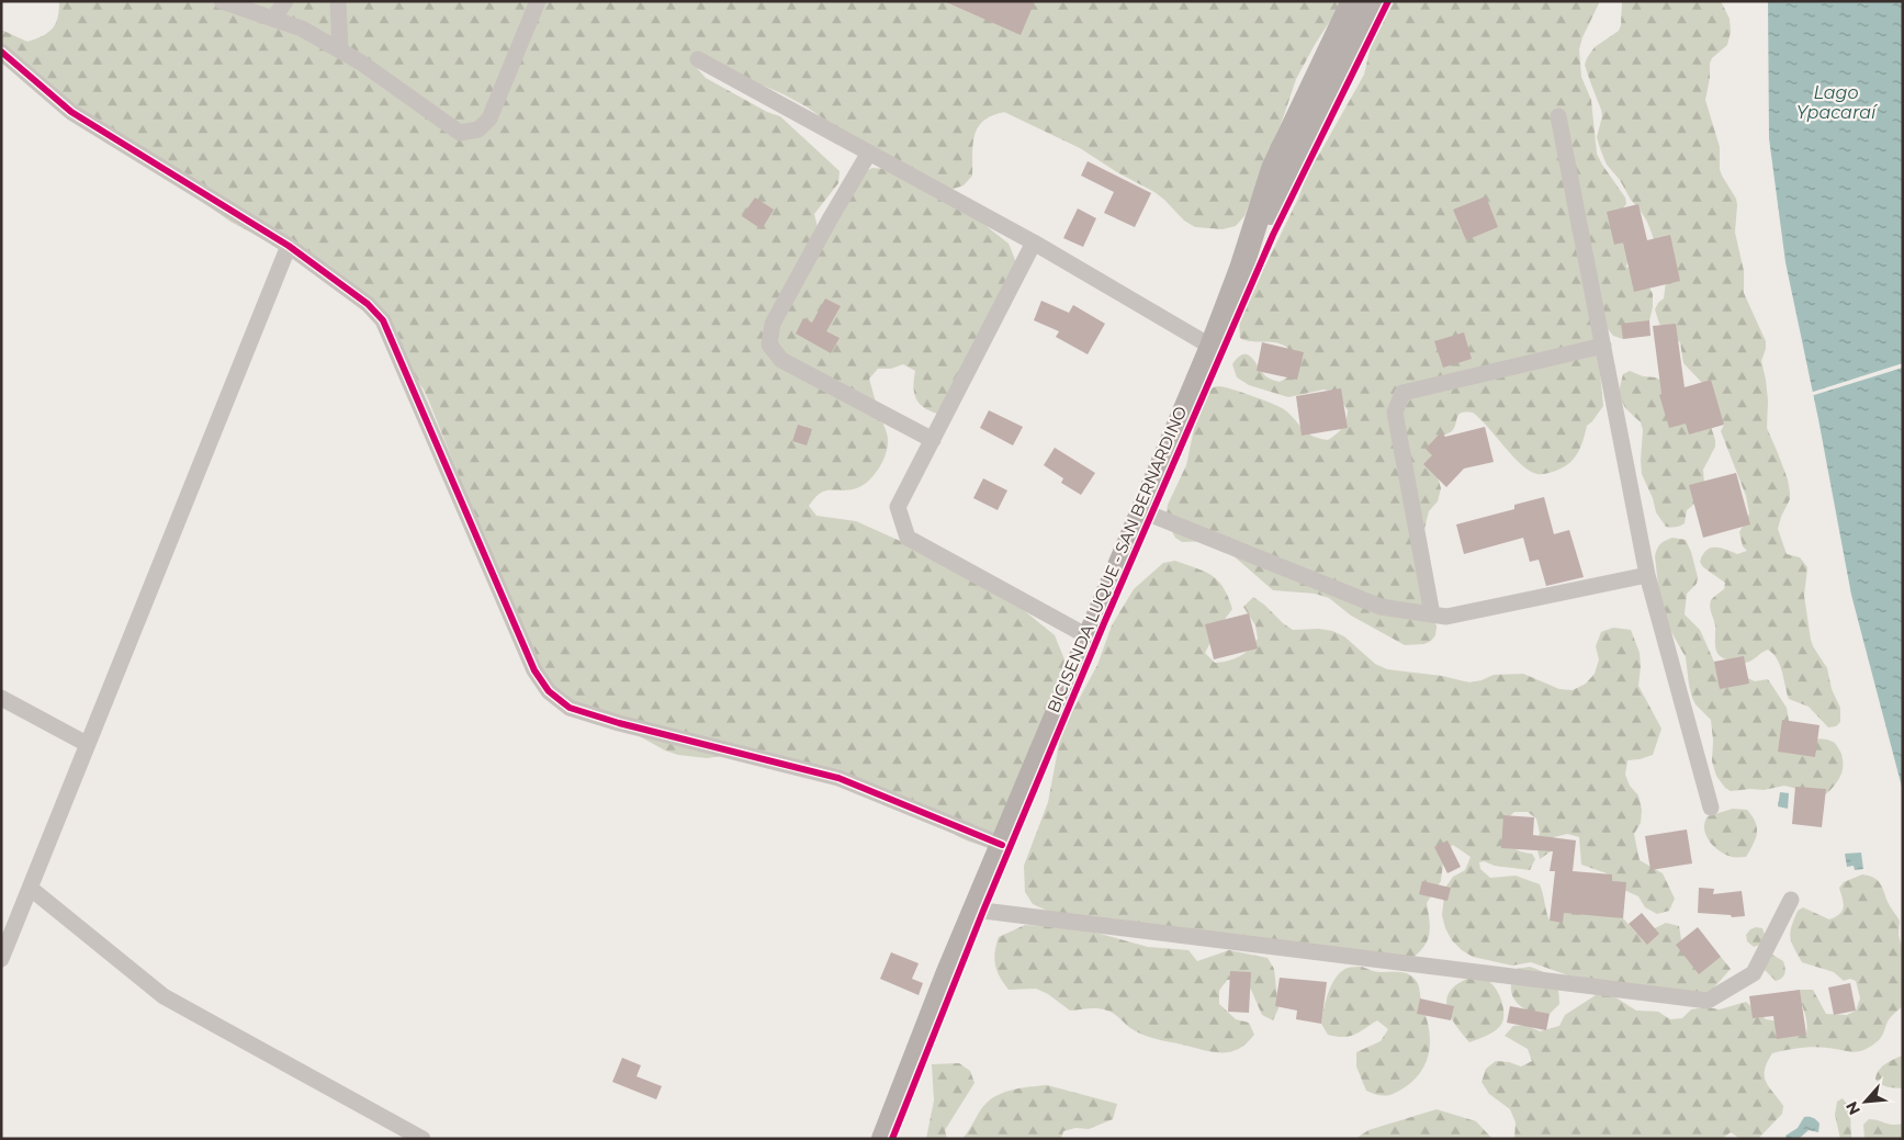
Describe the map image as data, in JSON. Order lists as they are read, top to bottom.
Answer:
{
  "streets": {
    "cycle path": ["BICISENDA LUQUE - SAN BERNARDINO"]
  },
  "water": ["Lago Ypacaraí"],
  "north": "bottom left"
}
